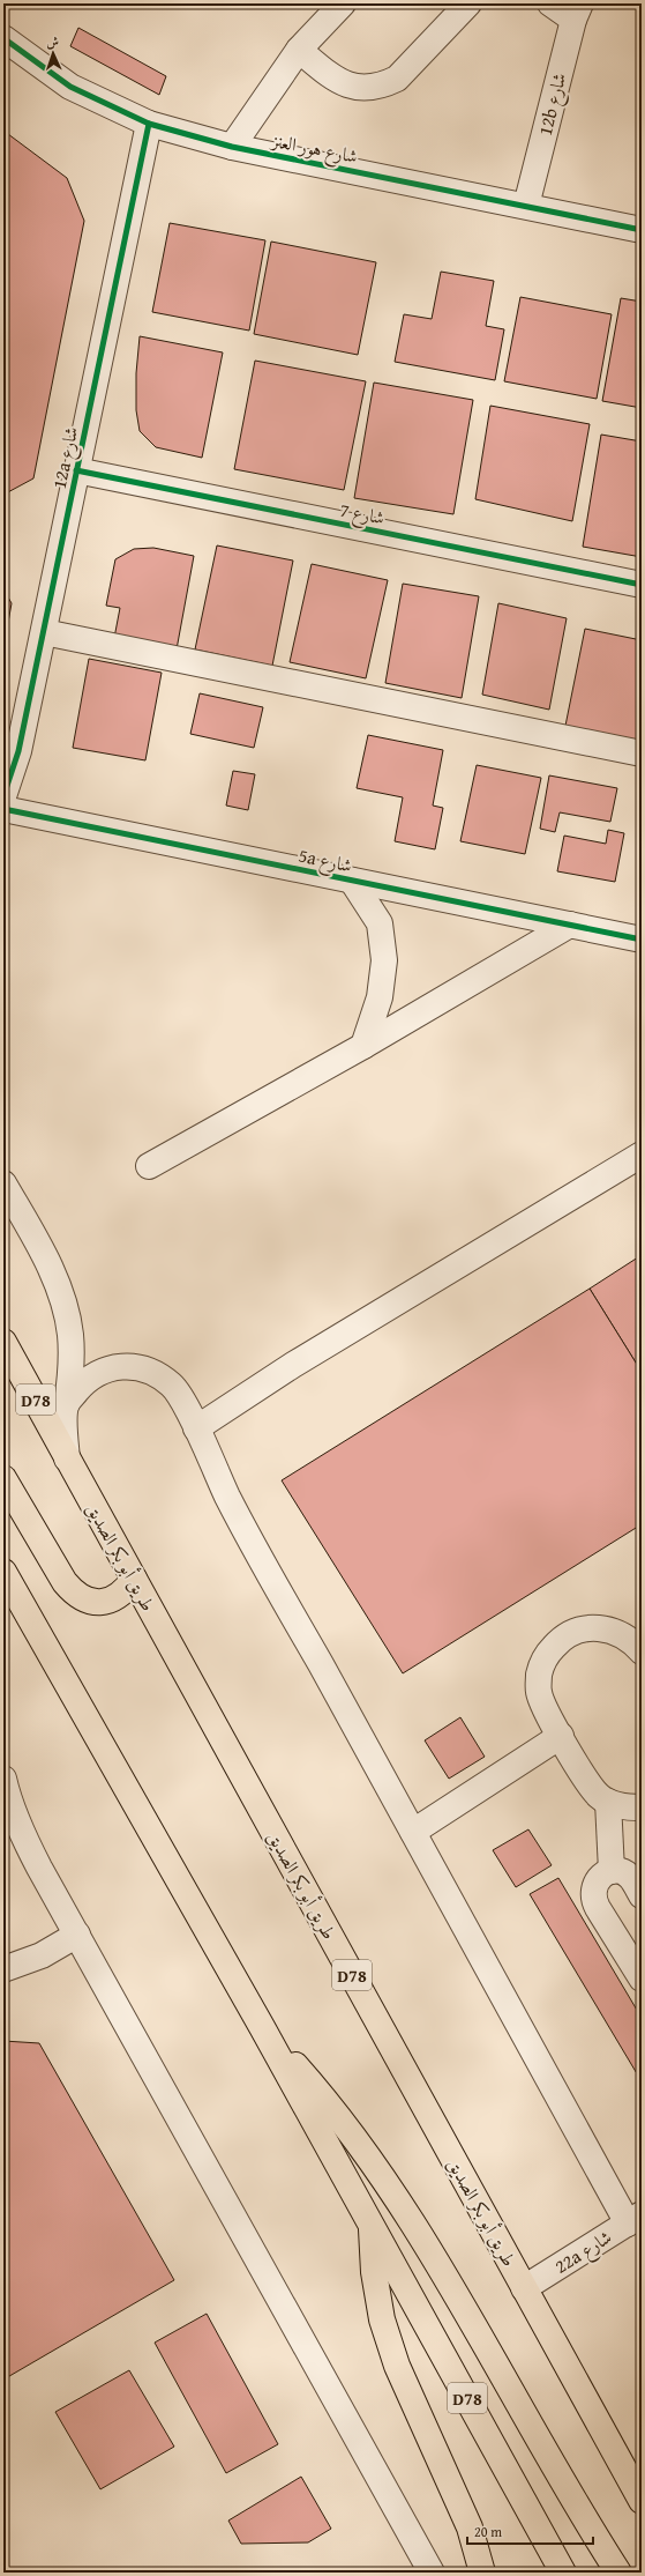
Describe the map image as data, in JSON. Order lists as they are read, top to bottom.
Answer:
{
  "streets": {
    "main road": ["D78", "طريق أبو بكر الصديق"],
    "street": [
      "12b شارع",
      "شارع هور العنز",
      "12a شارع",
      "شارع 7",
      "5a شارع",
      "22a شارع"
    ]
  },
  "crossings": [
    ["12b شارع", "شارع هور العنز"],
    ["شارع هور العنز", "12a شارع"],
    ["12a شارع", "شارع 7"],
    ["طريق أبو بكر الصديق", "22a شارع"]
  ],
  "scale_bar": "20 m",
  "north": "top"
}
